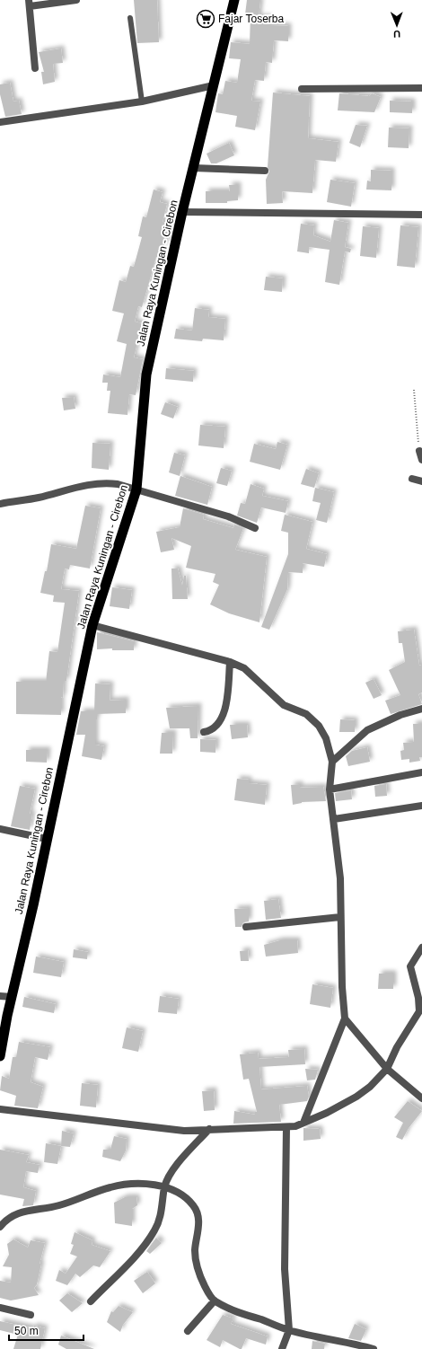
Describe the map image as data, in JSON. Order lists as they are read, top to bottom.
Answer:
{
  "streets": {
    "highway": ["Jalan Raya Kuningan - Cirebon"]
  },
  "places": {
    "supermarket": ["Fajar Toserba"]
  },
  "scale_bar": "50 m",
  "north": "bottom"
}
